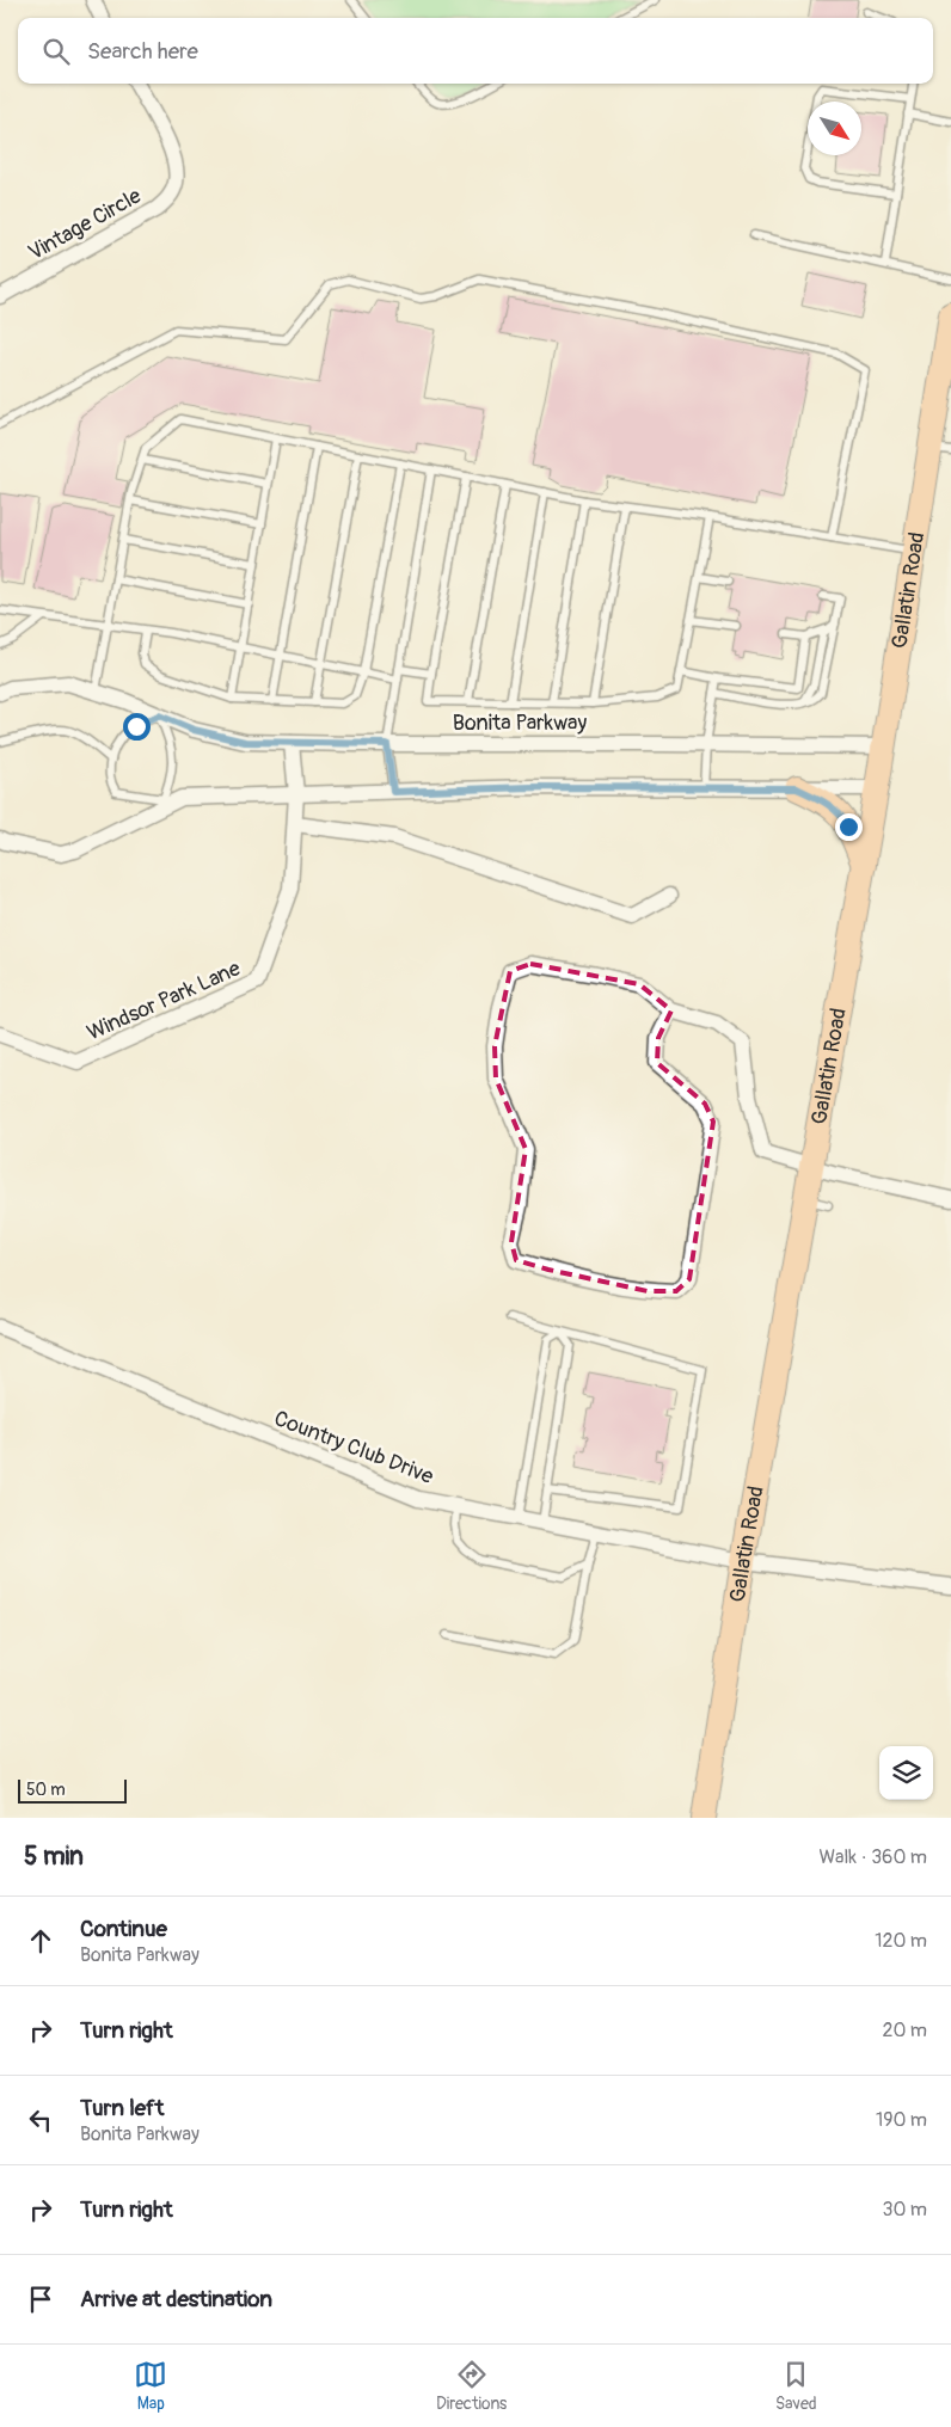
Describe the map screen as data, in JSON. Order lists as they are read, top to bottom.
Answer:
{
  "streets": {
    "main road": ["Gallatin Road"],
    "street": [
      "Vintage Circle",
      "Bonita Parkway",
      "Windsor Park Lane",
      "Country Club Drive"
    ]
  },
  "crossings": [
    ["Gallatin Road", "Bonita Parkway"],
    ["Gallatin Road", "Country Club Drive"],
    ["Bonita Parkway", "Windsor Park Lane"]
  ],
  "scale_bar": "50 m",
  "north": "bottom right",
  "page": {
    "search": "Search here",
    "scale": "50 m",
    "heading": ["5 min", "Walk · 360 m"],
    "list": [
      ["Continue", "Bonita Parkway", "120 m"],
      ["Turn right", "20 m"],
      ["Turn left", "Bonita Parkway", "190 m"],
      ["Turn right", "30 m"],
      "Arrive at destination"
    ],
    "nav": ["Map", "Directions", "Saved"]
  }
}
